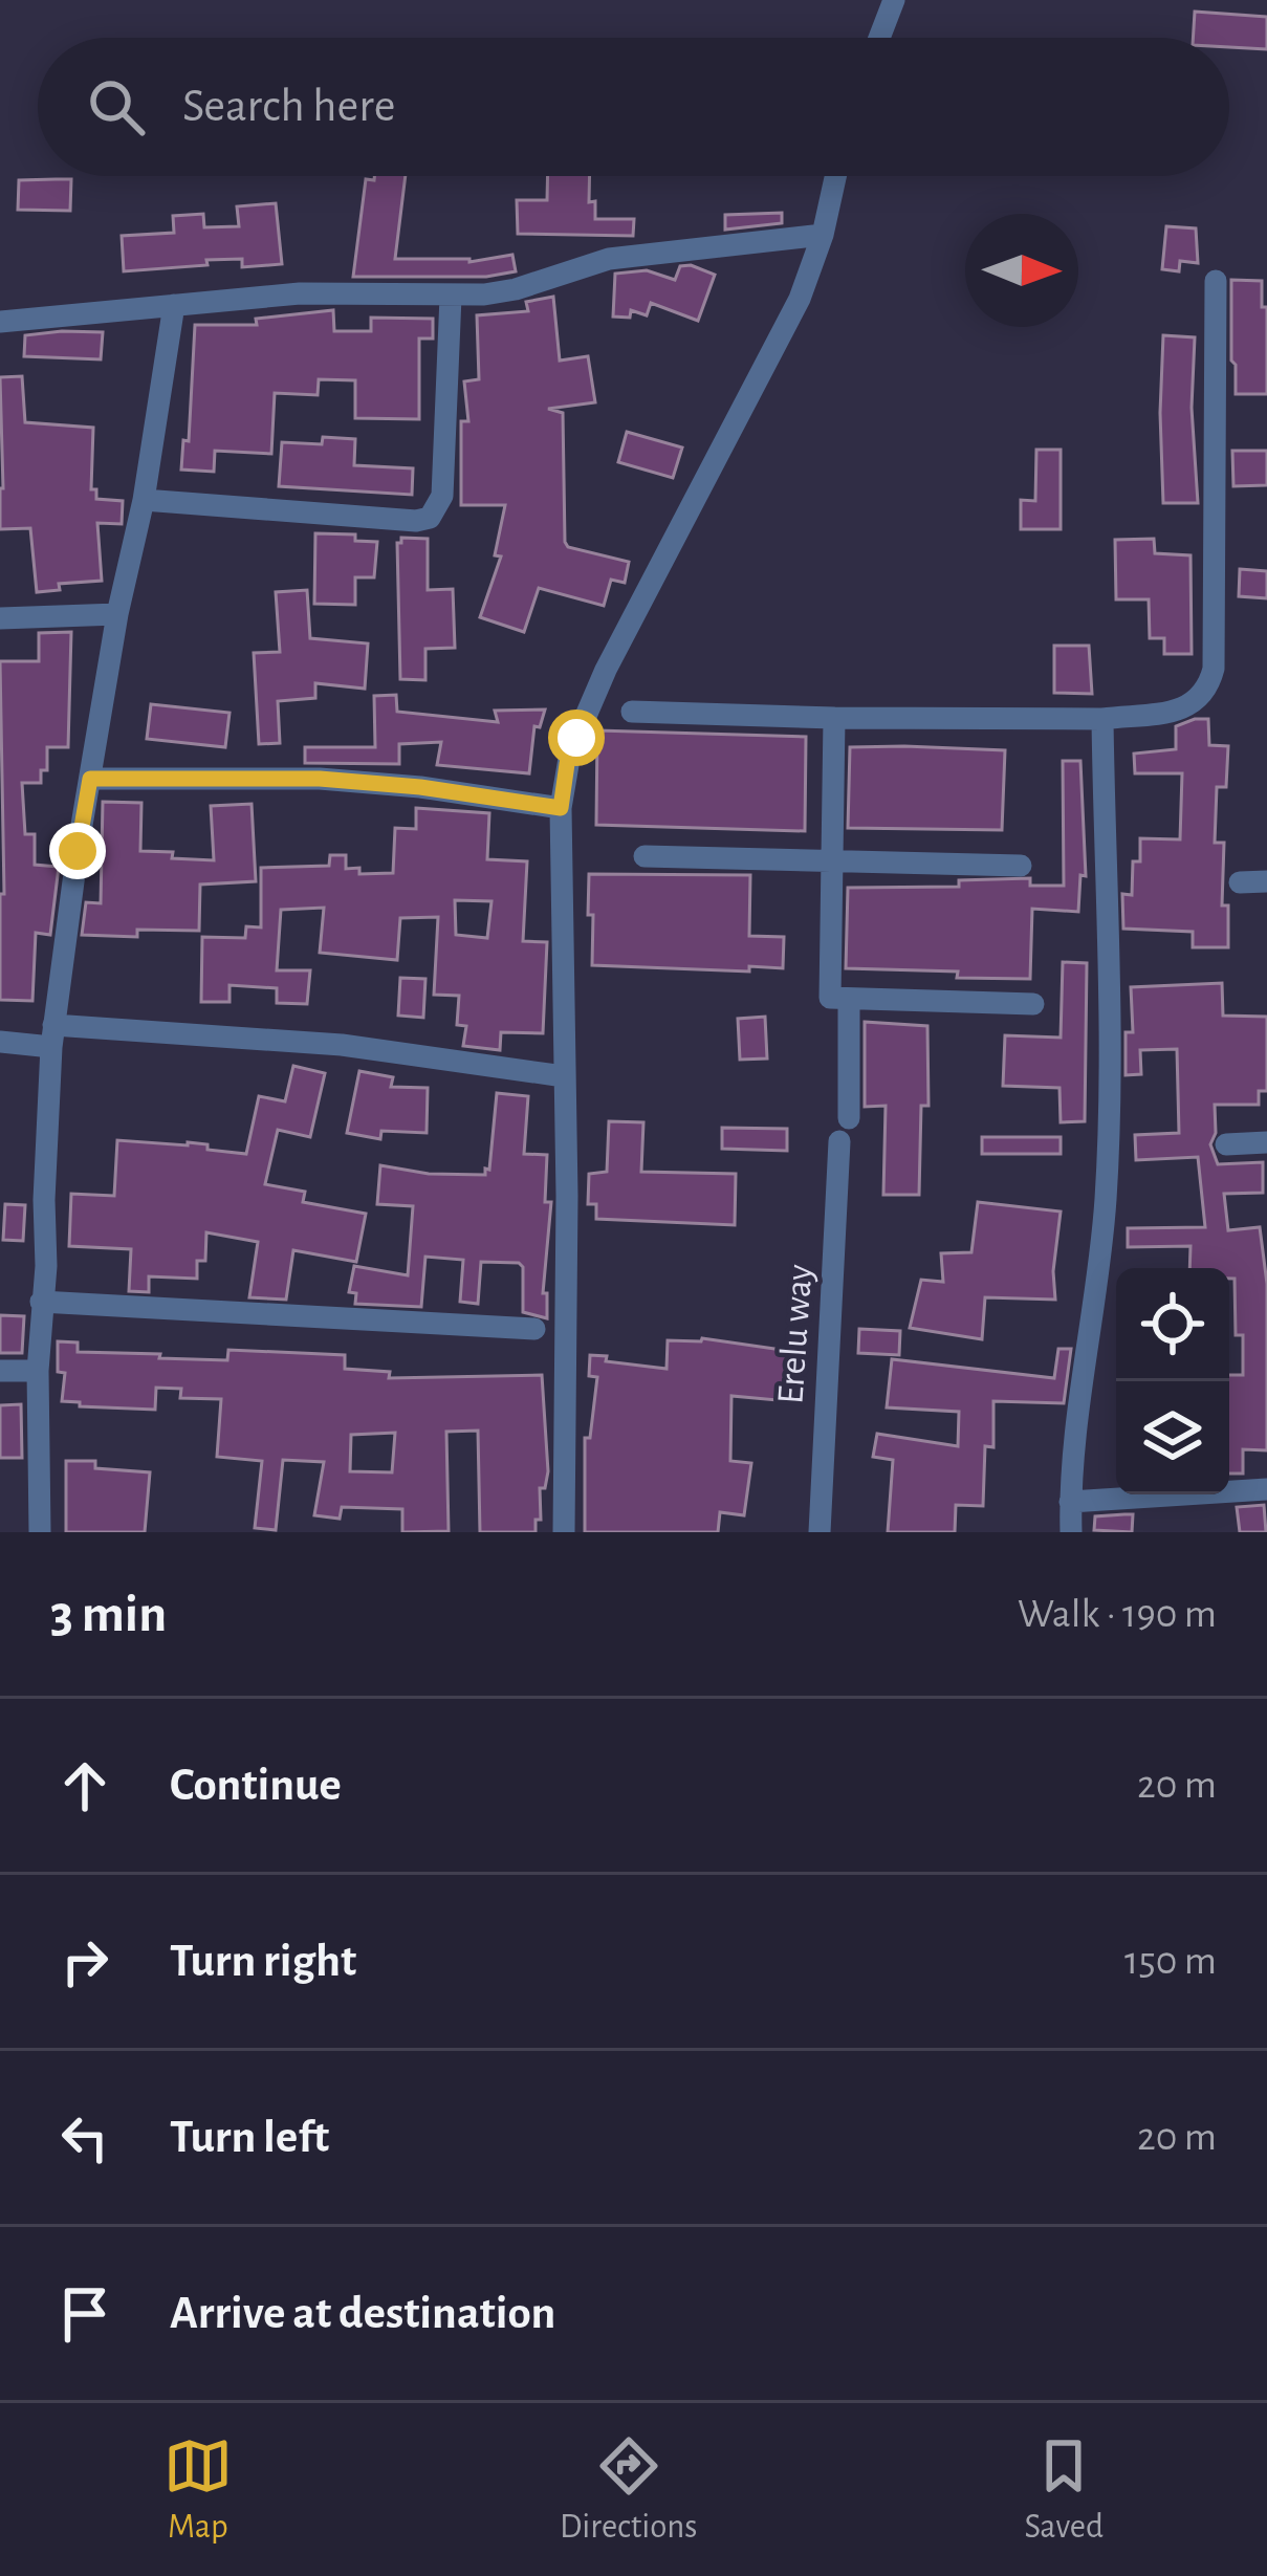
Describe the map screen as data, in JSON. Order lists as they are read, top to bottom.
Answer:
{
  "streets": {
    "street": ["Erelu way"]
  },
  "north": "right",
  "page": {
    "search": "Search here",
    "heading": ["3 min", "Walk · 190 m"],
    "list": [
      ["Continue", "20 m"],
      ["Turn right", "150 m"],
      ["Turn left", "20 m"],
      "Arrive at destination"
    ],
    "nav": ["Map", "Directions", "Saved"]
  }
}
